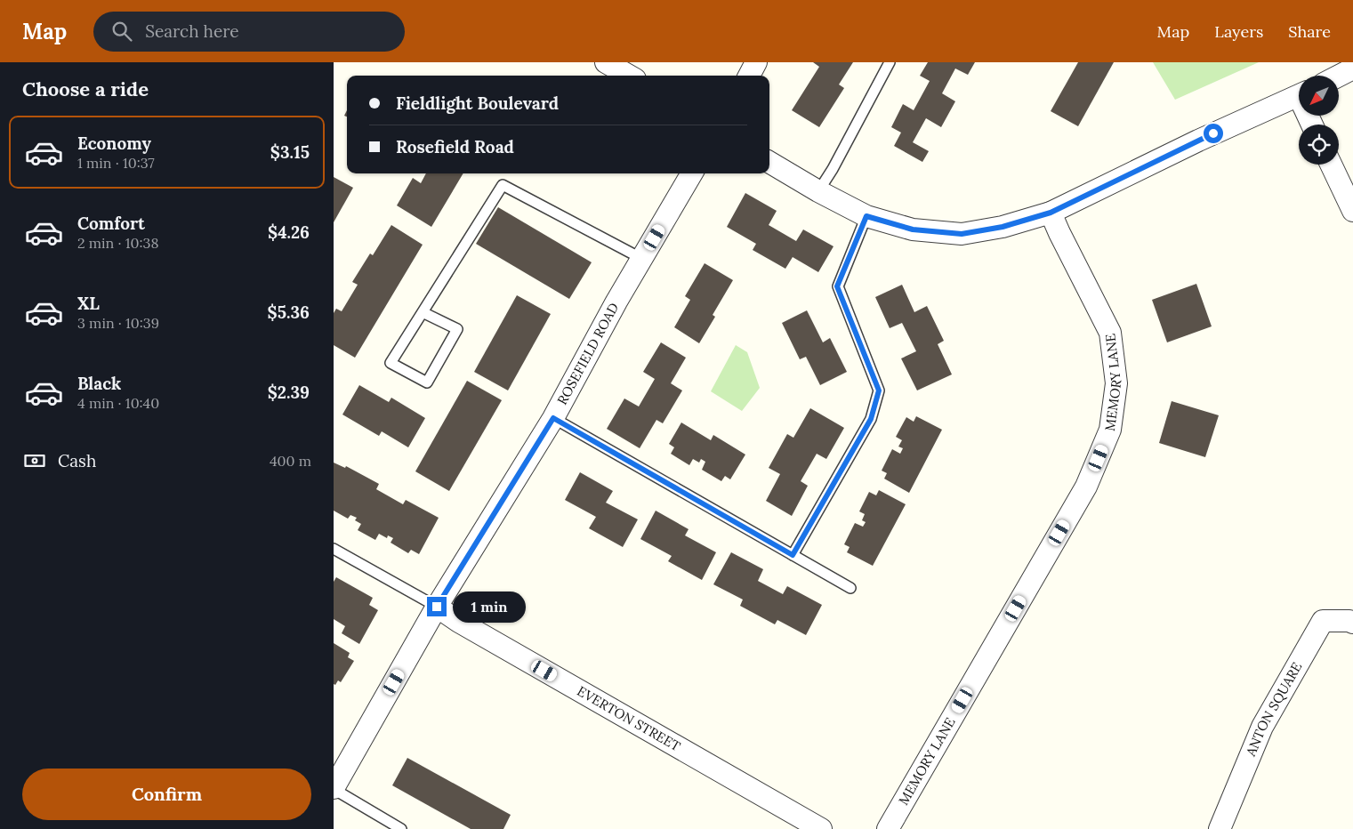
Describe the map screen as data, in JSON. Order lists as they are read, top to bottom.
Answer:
{
  "streets": {
    "street": [
      "ROSEFIELD ROAD",
      "MEMORY LANE",
      "ANTON SQUARE",
      "EVERTON STREET"
    ]
  },
  "crossings": [
    ["ROSEFIELD ROAD", "EVERTON STREET"]
  ],
  "north": "bottom left",
  "page": {
    "header": "Map",
    "search": "Search here",
    "nav": ["Map", "Layers", "Share"],
    "heading": "Choose a ride",
    "banner": ["Fieldlight Boulevard", "Rosefield Road"],
    "list": [
      {
        "name": "Economy",
        "note": "1 min · 10:37",
        "value": "$3.15"
      },
      {
        "name": "Comfort",
        "note": "2 min · 10:38",
        "value": "$4.26"
      },
      {
        "name": "XL",
        "note": "3 min · 10:39",
        "value": "$5.36"
      },
      {
        "name": "Black",
        "note": "4 min · 10:40",
        "value": "$2.39"
      }
    ],
    "pay": ["Cash", "400 m"],
    "bubble": "1 min",
    "buttons": "Confirm"
  }
}
